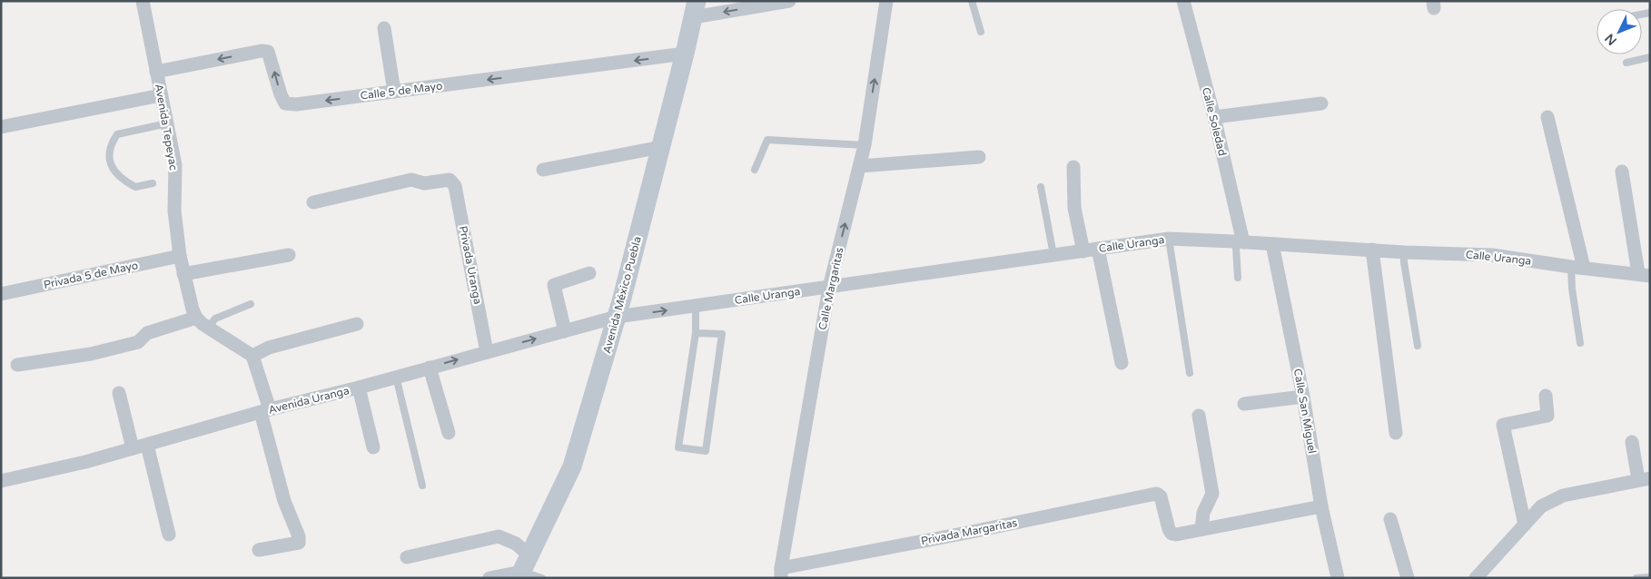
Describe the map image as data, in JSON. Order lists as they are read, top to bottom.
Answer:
{
  "streets": {
    "main road": ["Avenida México Puebla"],
    "street": [
      "Calle 5 de Mayo",
      "Calle Soledad",
      "Avenida Tepeyac",
      "Calle Uranga",
      "Privada Uranga",
      "Privada 5 de Mayo",
      "Calle Margaritas",
      "Avenida Uranga",
      "Calle San Miguel",
      "Privada Margaritas"
    ]
  },
  "crossings": [
    ["Calle 5 de Mayo", "Avenida Tepeyac"],
    ["Calle 5 de Mayo", "Avenida México Puebla"],
    ["Calle Soledad", "Calle Uranga"],
    ["Avenida Tepeyac", "Privada 5 de Mayo"],
    ["Calle Uranga", "Calle Margaritas"],
    ["Calle Uranga", "Avenida México Puebla"],
    ["Calle Uranga", "Avenida Uranga"],
    ["Calle Uranga", "Calle San Miguel"],
    ["Privada Uranga", "Avenida Uranga"],
    ["Calle Margaritas", "Privada Margaritas"],
    ["Avenida México Puebla", "Avenida Uranga"]
  ],
  "one_way": ["Calle 5 de Mayo", "Calle Margaritas"],
  "north": "bottom left"
}
